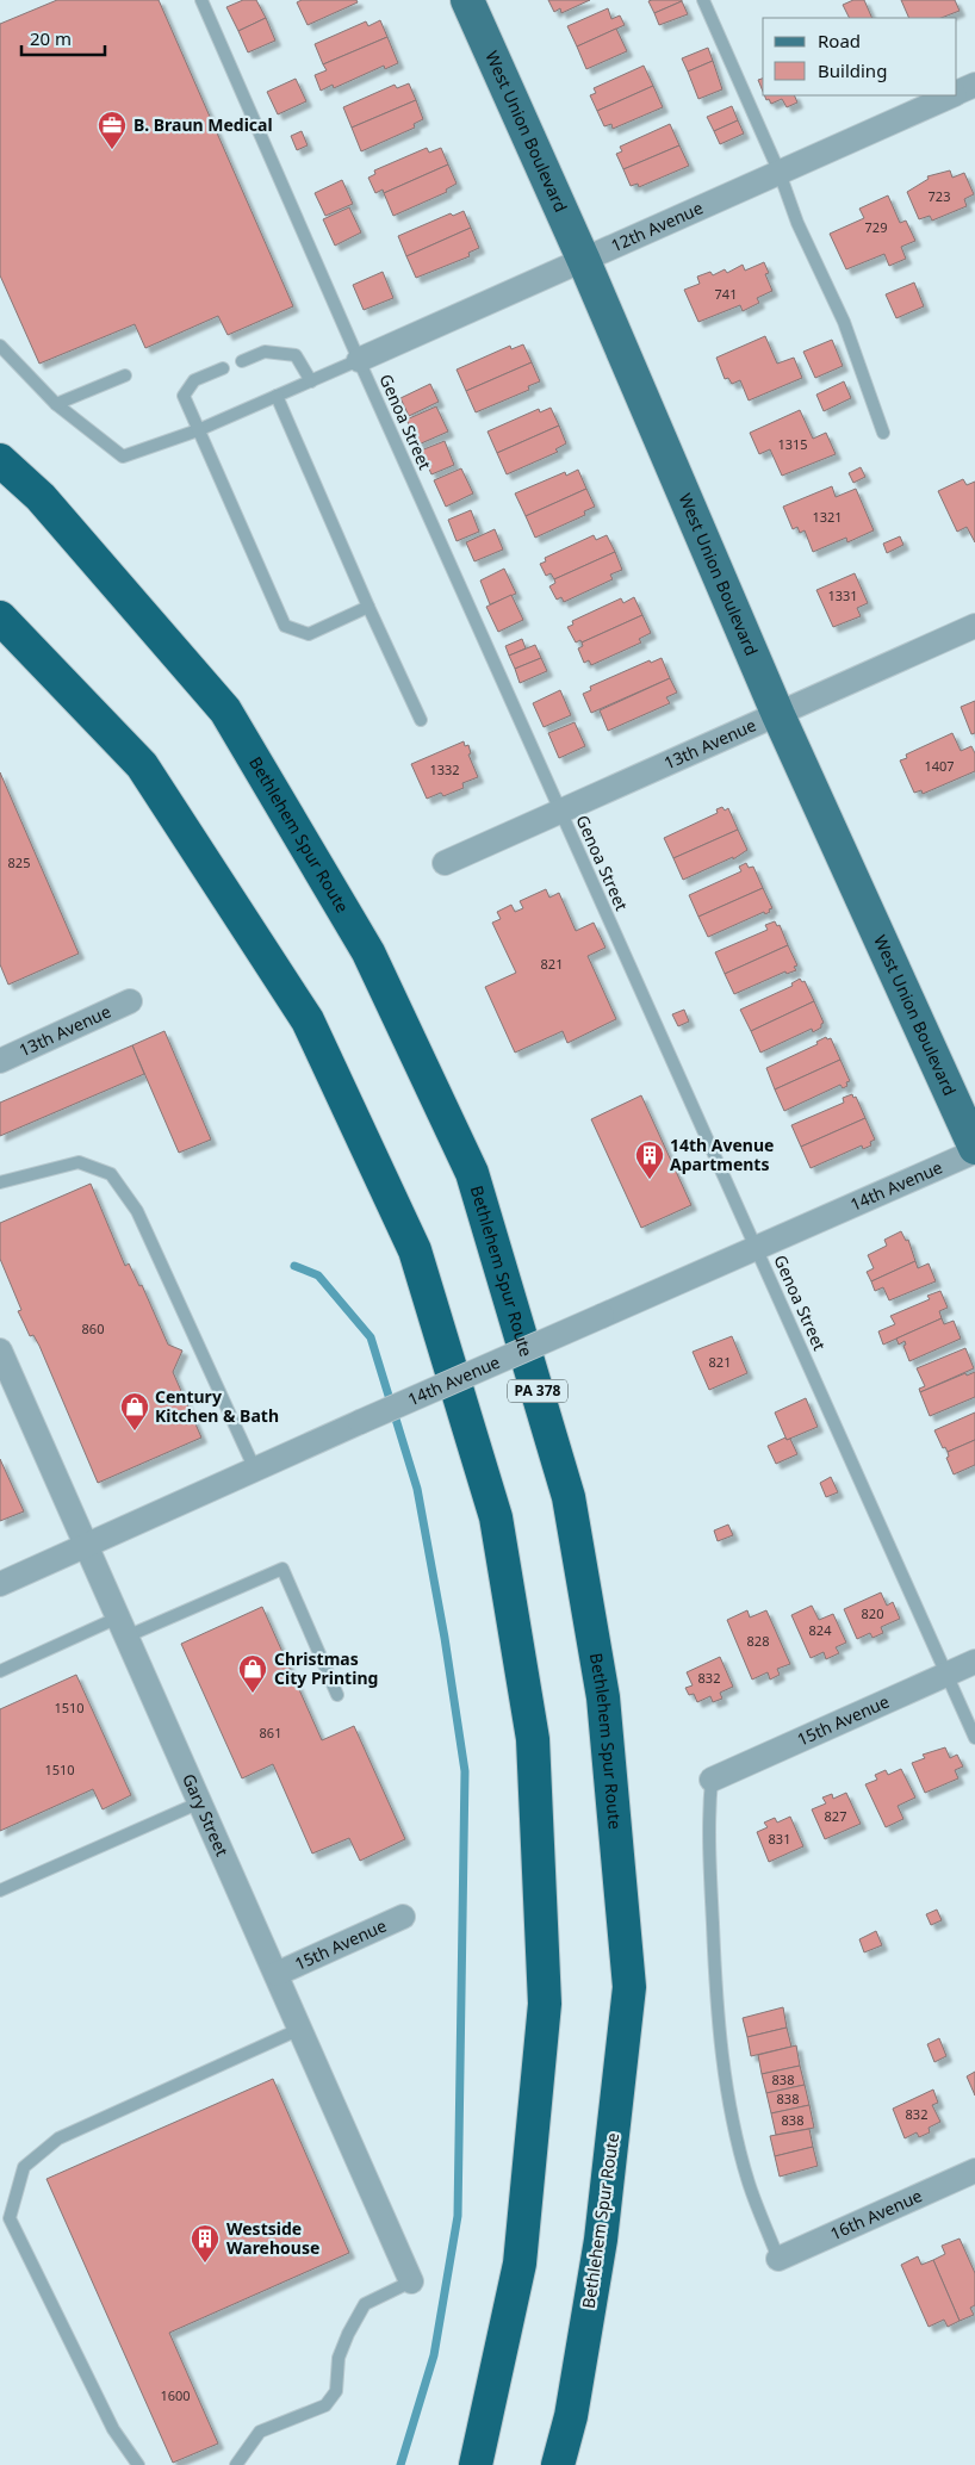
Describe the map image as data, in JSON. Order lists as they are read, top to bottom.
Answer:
{
  "streets": {
    "highway": ["Bethlehem Spur Route", "PA 378"],
    "main road": ["West Union Boulevard"],
    "street": [
      "12th Avenue",
      "13th Avenue",
      "14th Avenue",
      "15th Avenue",
      "Gary Street",
      "16th Avenue"
    ],
    "lane": ["Genoa Street"]
  },
  "crossings": [
    ["West Union Boulevard", "12th Avenue"],
    ["West Union Boulevard", "13th Avenue"],
    ["West Union Boulevard", "14th Avenue"],
    ["12th Avenue", "Genoa Street"],
    ["Genoa Street", "13th Avenue"],
    ["Genoa Street", "14th Avenue"],
    ["Genoa Street", "15th Avenue"],
    ["14th Avenue", "Gary Street"],
    ["15th Avenue", "Gary Street"]
  ],
  "places": {
    "office": ["B. Braun Medical"],
    "building": ["14th Avenue Apartments", "Westside Warehouse"],
    "shop": ["Century Kitchen & Bath", "Christmas City Printing"]
  },
  "house_numbers": [
    "723",
    "729",
    "741",
    "1315",
    "1321",
    "1331",
    "1407",
    "1332",
    "825",
    "821",
    "860",
    "821",
    "820",
    "824",
    "828",
    "832",
    "1510",
    "861",
    "1510",
    "827",
    "831",
    "838",
    "838",
    "832",
    "838",
    "1600"
  ],
  "legend": ["Road", "Building"],
  "scale_bar": "20 m"
}
